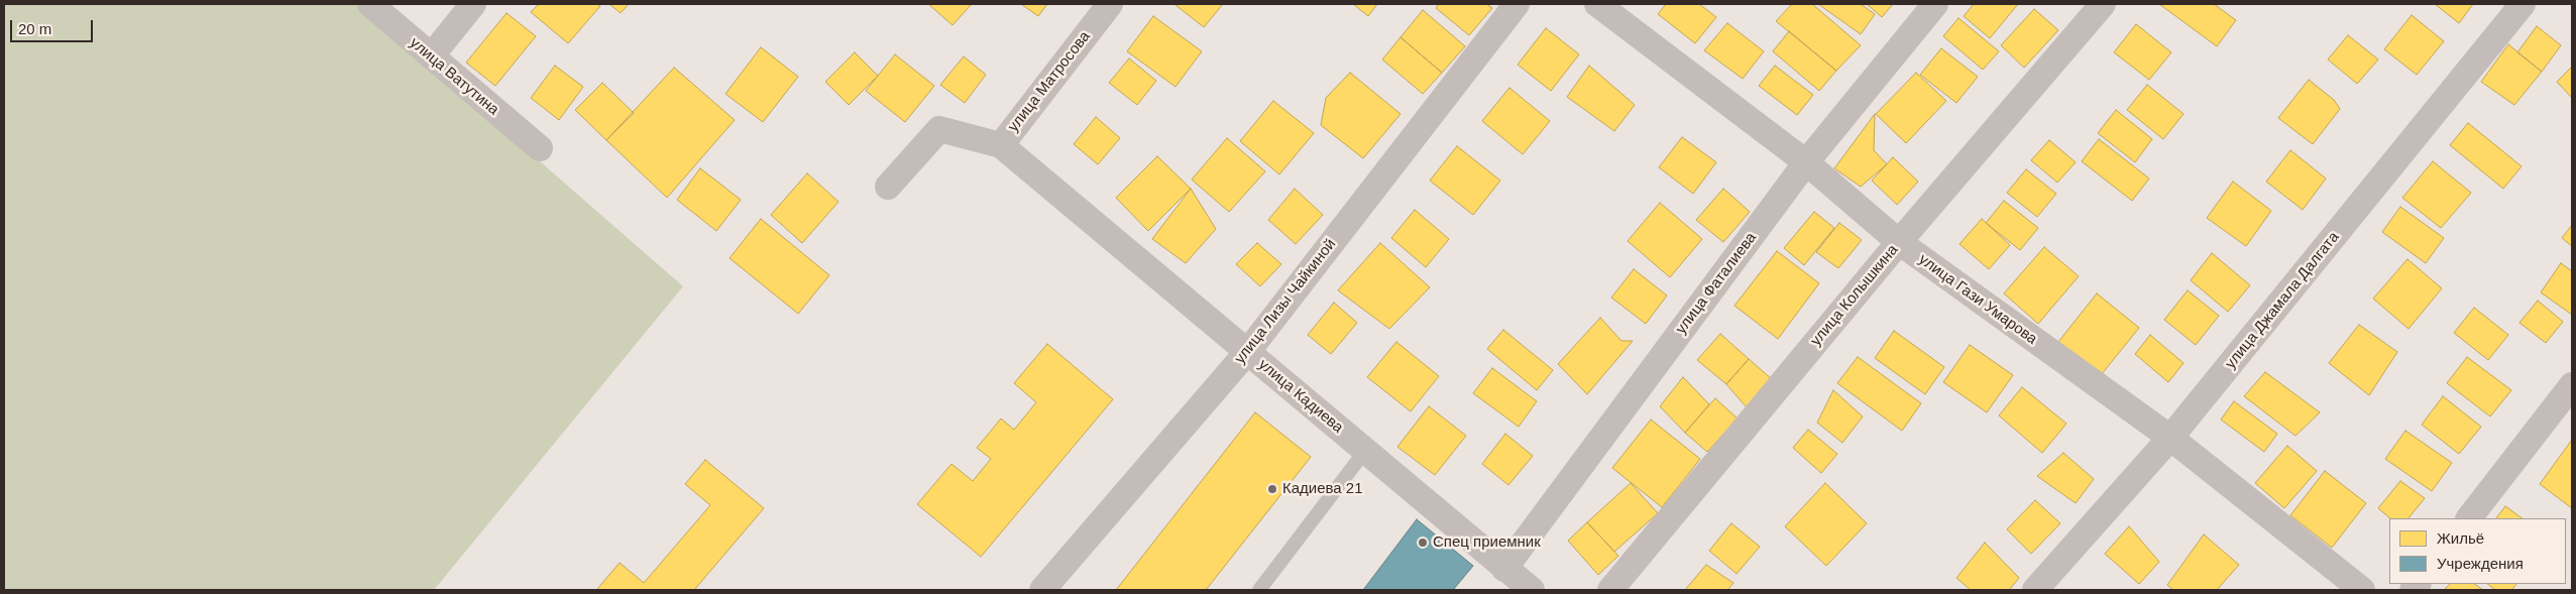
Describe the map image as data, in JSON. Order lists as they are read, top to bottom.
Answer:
{
  "streets": {
    "street": [
      "улица Ватутина",
      "улица Матросова",
      "улица Фаталиева",
      "улица Колышкина",
      "улица Гази Умарова",
      "улица Джамала Далгата",
      "улица Лизы Чайкиной",
      "улица Кадиева"
    ]
  },
  "crossings": [
    ["улица Матросова", "улица Кадиева"],
    ["улица Фаталиева", "улица Гази Умарова"],
    ["улица Фаталиева", "улица Кадиева"],
    ["улица Колышкина", "улица Гази Умарова"],
    ["улица Гази Умарова", "улица Джамала Далгата"],
    ["улица Лизы Чайкиной", "улица Кадиева"]
  ],
  "places": ["Кадиева 21", "Спец приемник"],
  "legend": ["Жильё", "Учреждения"],
  "scale_bar": "20 m"
}
